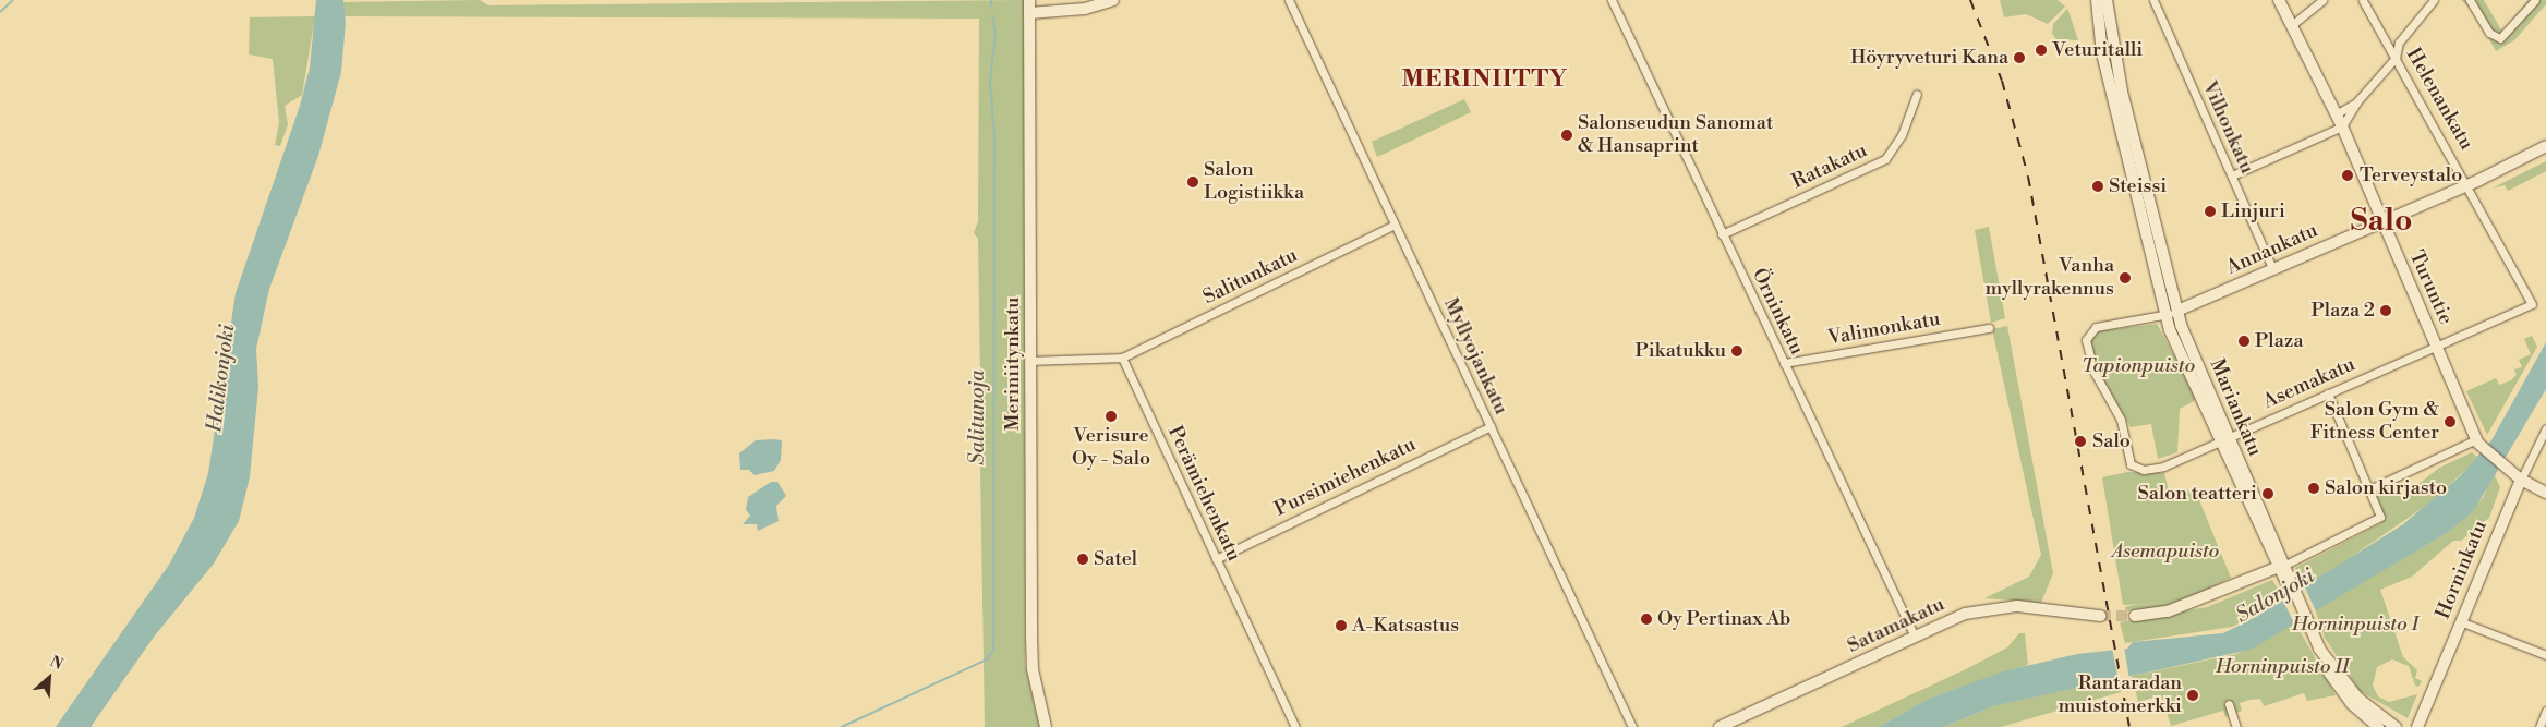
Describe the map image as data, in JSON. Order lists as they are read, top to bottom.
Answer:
{
  "streets": {
    "main road": [
      "Annankatu",
      "Turuntie",
      "Meriniitynkatu",
      "Mariankatu",
      "Horninkatu",
      "Satamakatu"
    ],
    "street": [
      "Helenankatu",
      "Vilhonkatu",
      "Ratakatu",
      "Salitunkatu",
      "Örninkatu",
      "Valimonkatu",
      "Myllyojankatu",
      "Asemakatu",
      "Pursimiehenkatu",
      "Perämiehenkatu"
    ]
  },
  "crossings": [
    ["Helenankatu", "Annankatu"],
    ["Helenankatu", "Asemakatu"],
    ["Vilhonkatu", "Annankatu"],
    ["Ratakatu", "Örninkatu"],
    ["Annankatu", "Turuntie"],
    ["Annankatu", "Asemakatu"],
    ["Annankatu", "Mariankatu"],
    ["Salitunkatu", "Myllyojankatu"],
    ["Salitunkatu", "Perämiehenkatu"],
    ["Turuntie", "Asemakatu"],
    ["Örninkatu", "Valimonkatu"],
    ["Örninkatu", "Satamakatu"],
    ["Myllyojankatu", "Pursimiehenkatu"],
    ["Asemakatu", "Mariankatu"],
    ["Pursimiehenkatu", "Perämiehenkatu"]
  ],
  "districts": ["MERINIITTY", "Salo"],
  "water": ["Halikonjoki", "Salitunoja", "Salonjoki"],
  "parks": [
    "Tapionpuisto",
    "Asemapuisto",
    "Horninpuisto I",
    "Horninpuisto II"
  ],
  "places": [
    "Veturitalli",
    "Höyryveturi Kana",
    "Salonseudun Sanomat & Hansaprint",
    "Terveystalo",
    "Salon Logistiikka",
    "Steissi",
    "Linjuri",
    "Vanha myllyrakennus",
    "Plaza 2",
    "Plaza",
    "Pikatukku",
    "Verisure Oy - Salo",
    "Salon Gym & Fitness Center",
    "Salo",
    "Salon kirjasto",
    "Salon teatteri",
    "Satel",
    "Oy Pertinax Ab",
    "A-Katsastus",
    "Rantaradan muistomerkki"
  ],
  "north": "top right"
}
